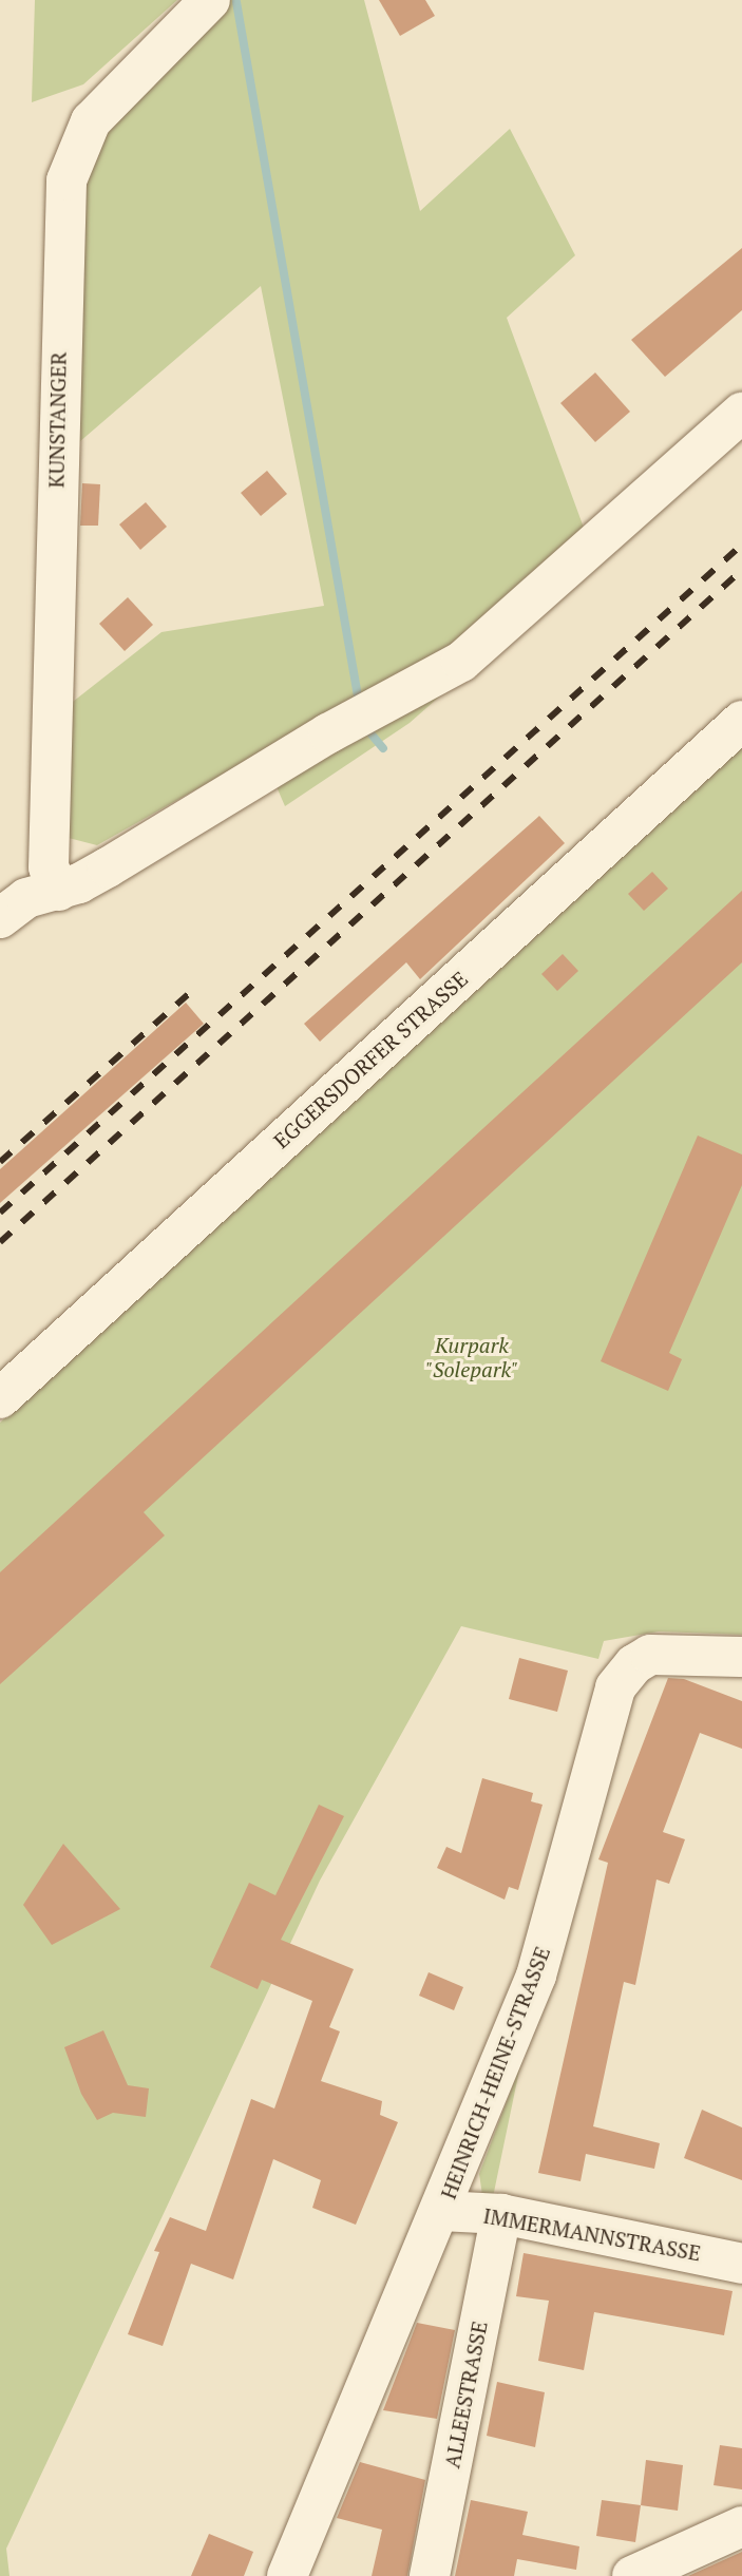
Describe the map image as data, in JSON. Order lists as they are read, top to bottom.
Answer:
{
  "streets": {
    "street": [
      "KUNSTANGER",
      "EGGERSDORFER STRASSE",
      "HEINRICH-HEINE-STRASSE",
      "IMMERMANNSTRASSE",
      "ALLEESTRASSE"
    ]
  },
  "crossings": [
    ["HEINRICH-HEINE-STRASSE", "IMMERMANNSTRASSE"],
    ["IMMERMANNSTRASSE", "ALLEESTRASSE"]
  ],
  "parks": ["Kurpark \"Solepark\""]
}
